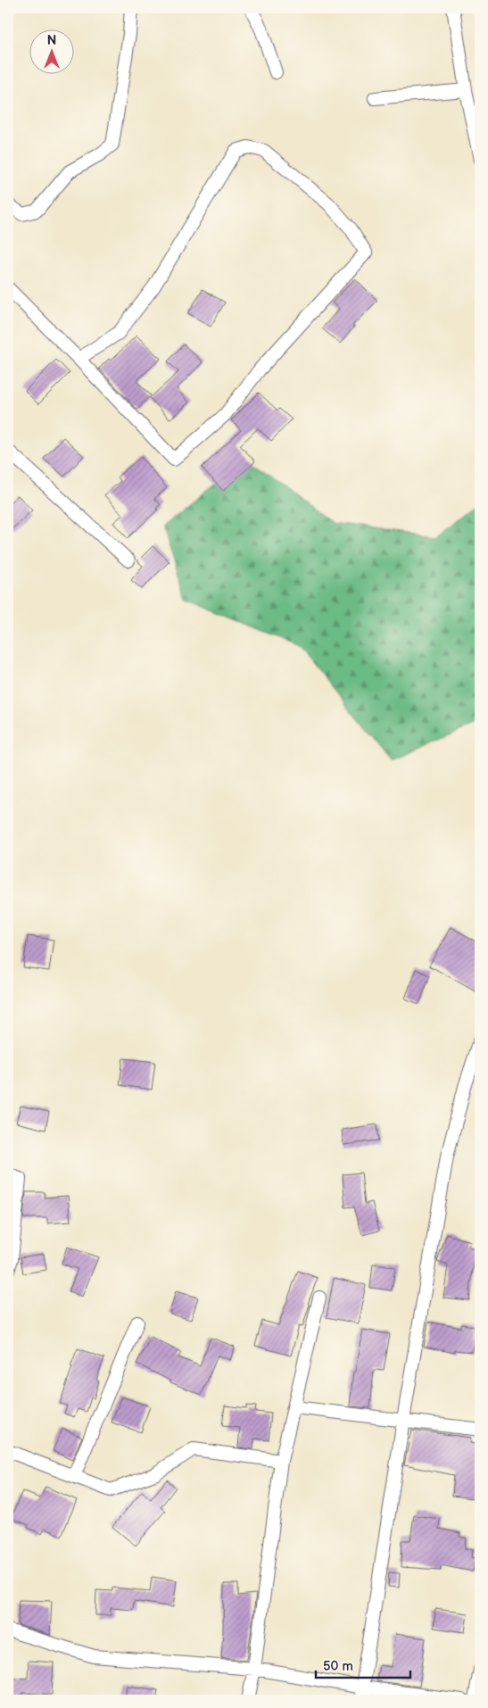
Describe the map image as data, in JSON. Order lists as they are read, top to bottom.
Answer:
{
  "scale_bar": "50 m",
  "north": "top"
}
